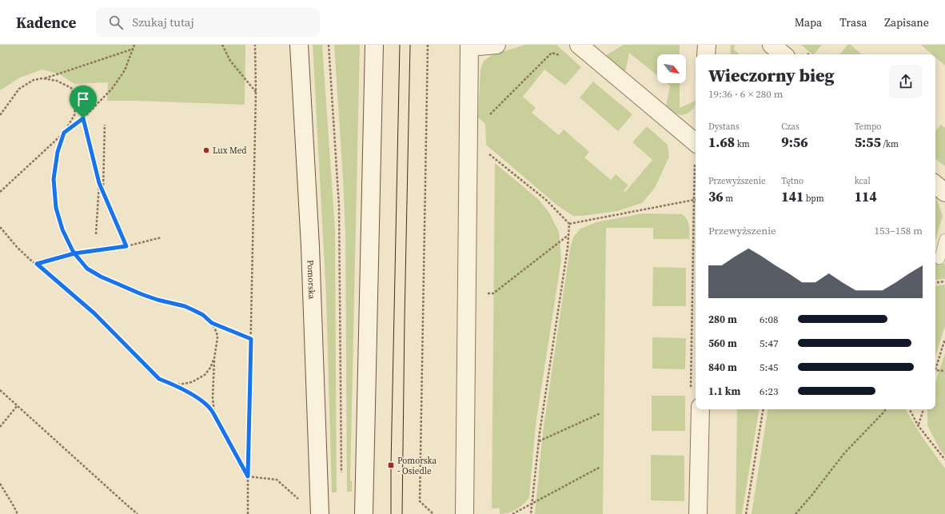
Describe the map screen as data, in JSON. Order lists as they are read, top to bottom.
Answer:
{
  "streets": {
    "main road": ["Pomorska"]
  },
  "places": {
    "other": ["Lux Med"],
    "transit": ["Pomorska - Osiedle"]
  },
  "north": "bottom right",
  "page": {
    "header": "Kadence",
    "search": "Szukaj tutaj",
    "nav": ["Mapa", "Trasa", "Zapisane"],
    "heading": ["Wieczorny bieg", "19:36 · 6 × 280 m"],
    "stats": [
      ["Dystans", "1.68 km"],
      ["Czas", "9:56"],
      ["Tempo", "5:55 /km"],
      ["Przewyższenie", "36 m"],
      ["Tętno", "141 bpm"],
      ["kcal", "114"]
    ],
    "chart": ["Przewyższenie", "153–158 m"],
    "list": [
      {
        "name": "280 m",
        "note": "6:08"
      },
      {
        "name": "560 m",
        "note": "5:47"
      },
      {
        "name": "840 m",
        "note": "5:45"
      },
      {
        "name": "1.1 km",
        "note": "6:23"
      }
    ]
  }
}
